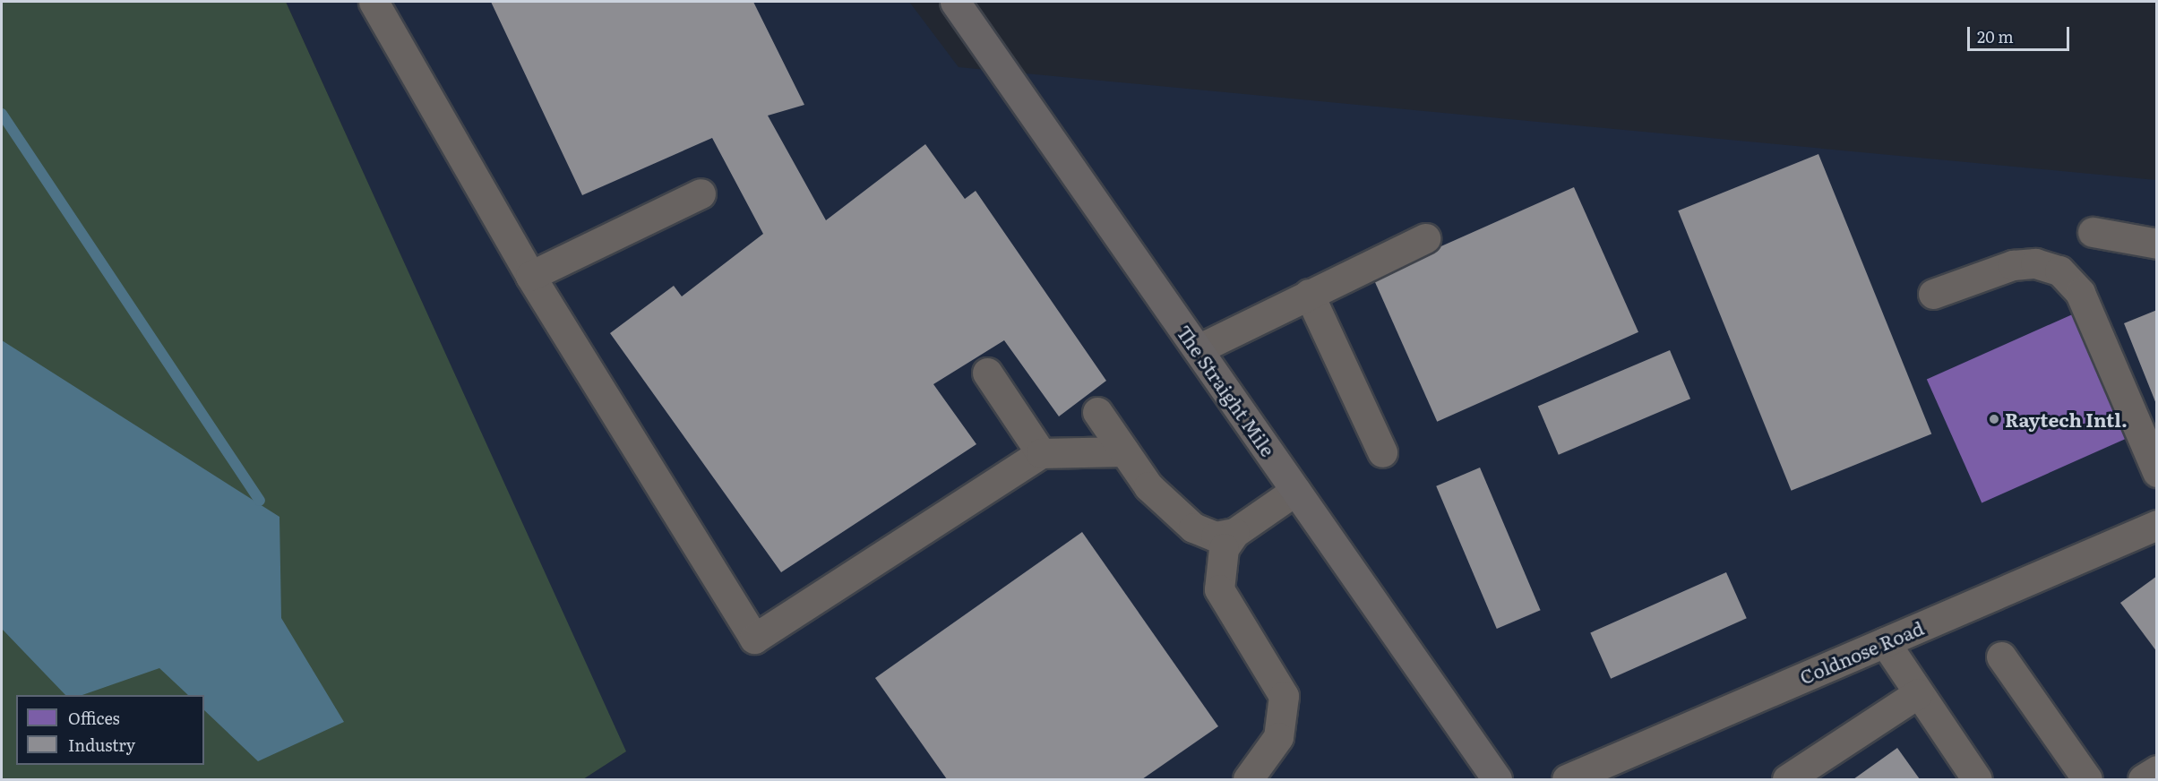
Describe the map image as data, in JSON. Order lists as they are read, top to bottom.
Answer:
{
  "streets": {
    "main road": ["The Straight Mile"],
    "street": ["Coldnose Road"]
  },
  "places": ["Raytech Intl."],
  "legend": ["Offices", "Industry"],
  "scale_bar": "20 m"
}
